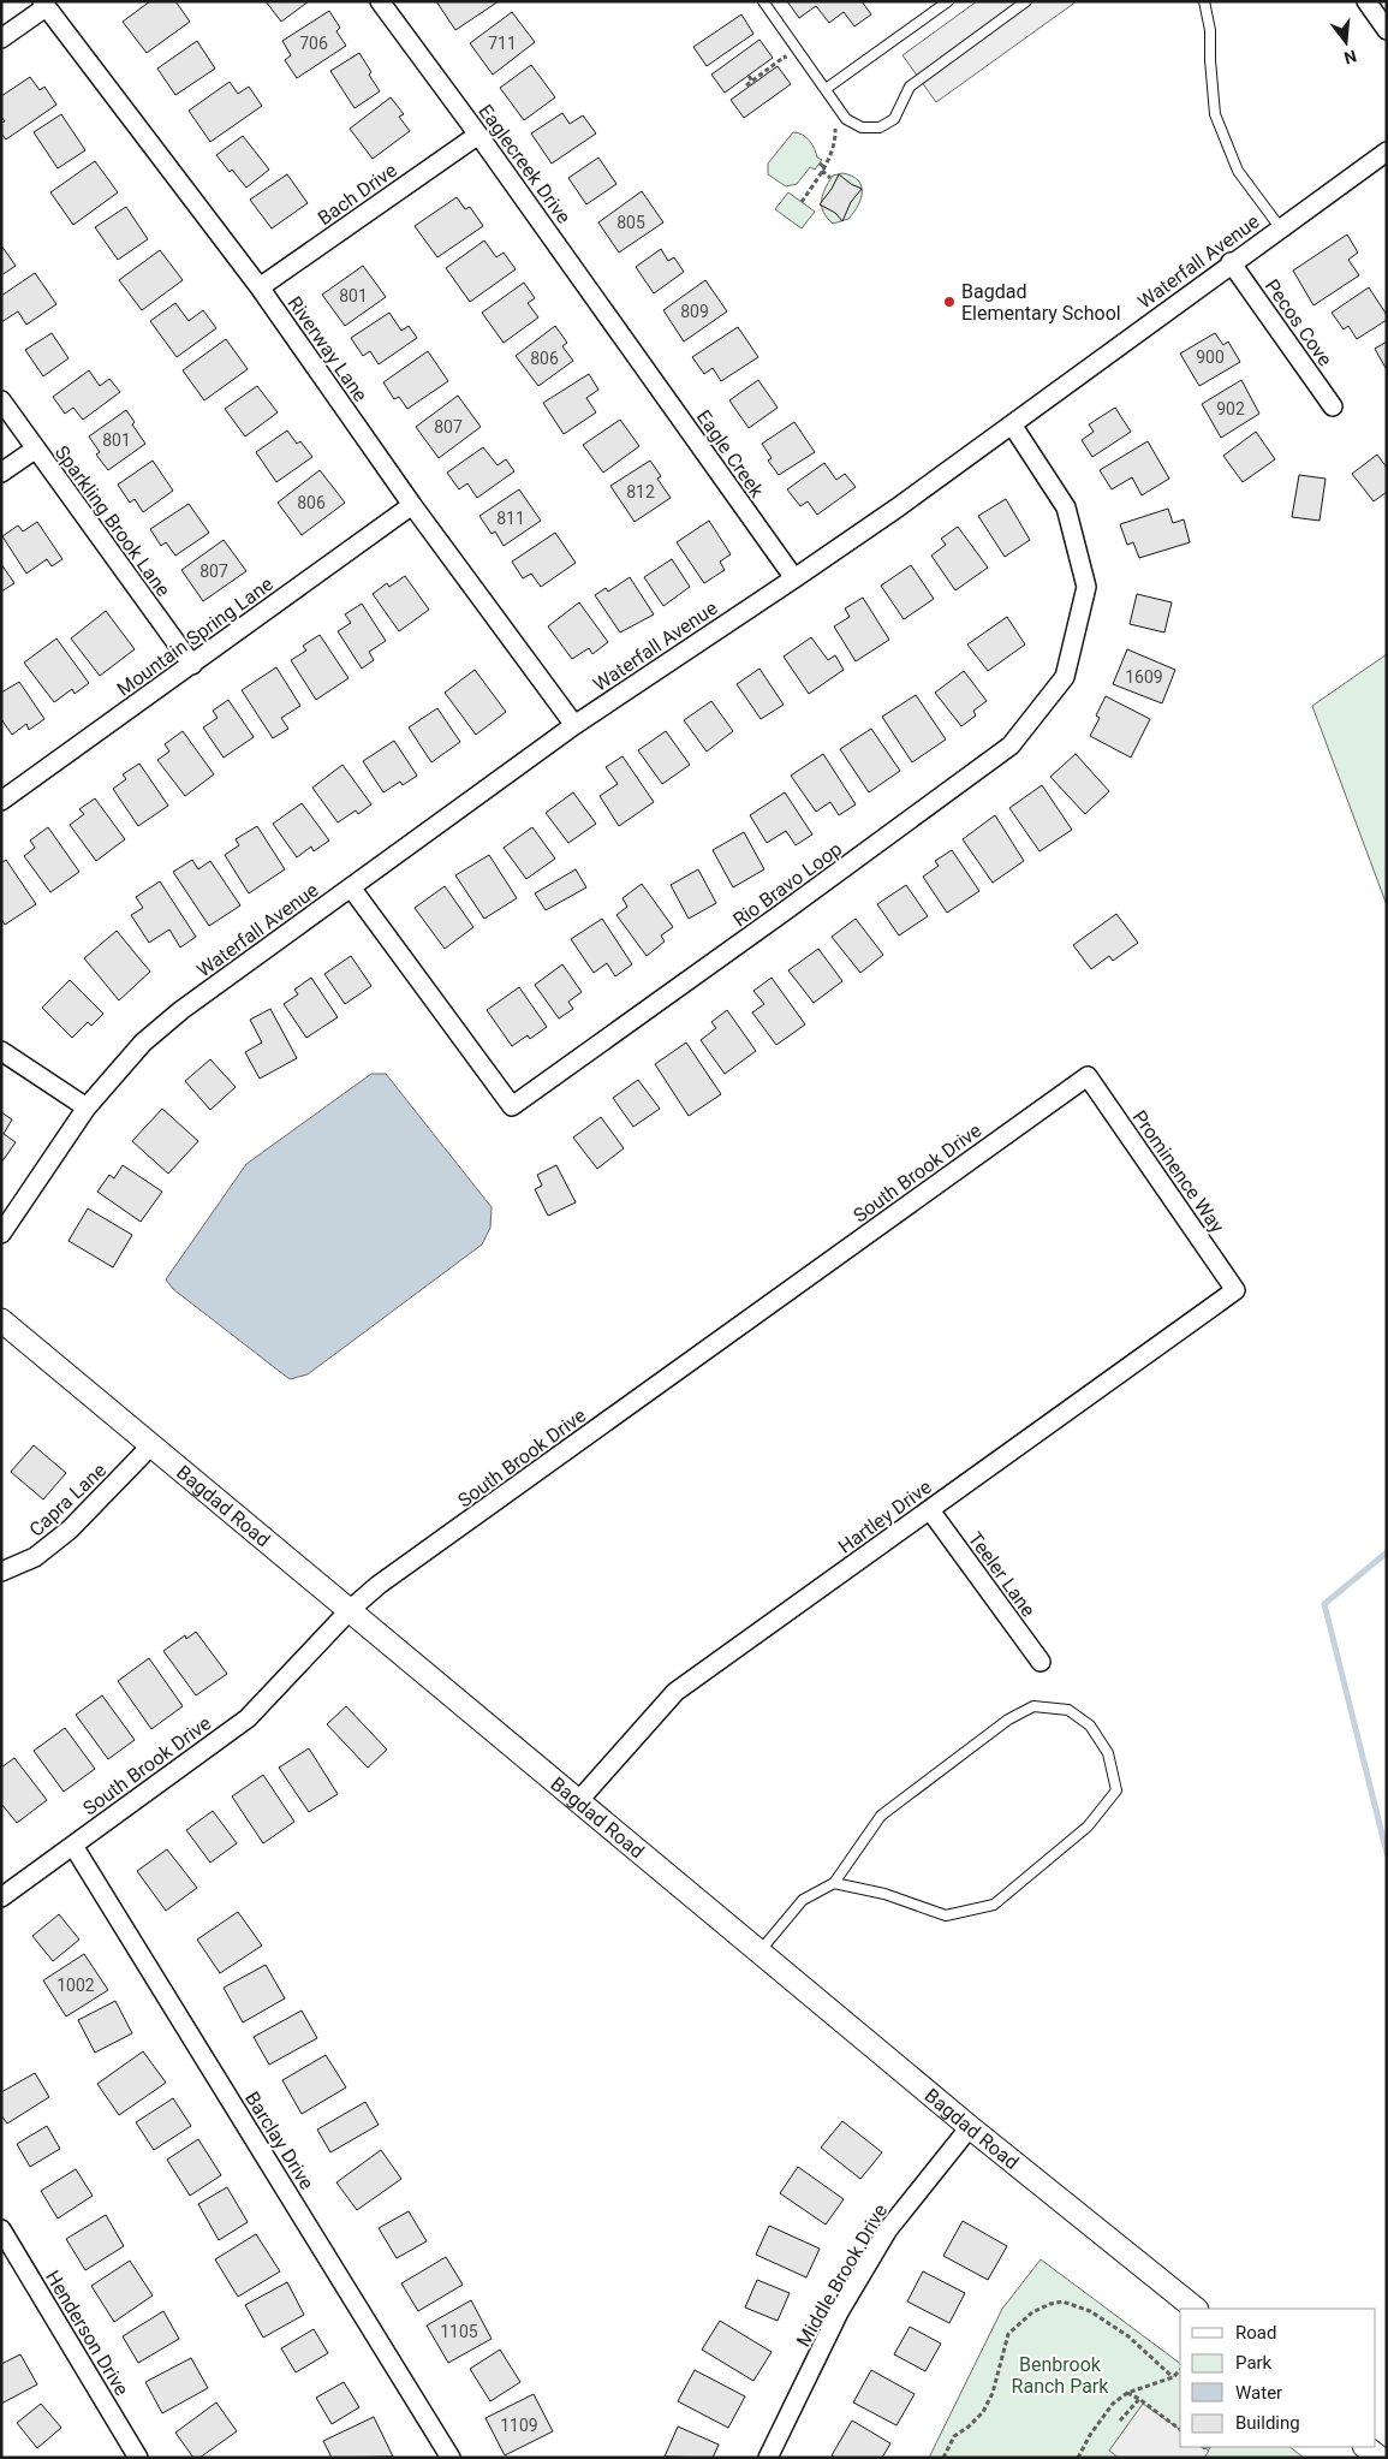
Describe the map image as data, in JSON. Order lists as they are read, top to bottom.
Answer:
{
  "streets": {
    "street": [
      "Eaglecreek Drive",
      "Bach Drive",
      "Waterfall Avenue",
      "Pecos Cove",
      "Riverway Lane",
      "Eagle Creek",
      "Sparkling Brook Lane",
      "Mountain Spring Lane",
      "Rio Bravo Loop",
      "Prominence Way",
      "South Brook Drive",
      "Capra Lane",
      "Bagdad Road",
      "Hartley Drive",
      "Teeler Lane",
      "Barclay Drive",
      "Middle Brook Drive",
      "Henderson Drive"
    ]
  },
  "crossings": [
    ["Eaglecreek Drive", "Bach Drive"],
    ["Eaglecreek Drive", "Eagle Creek"],
    ["Bach Drive", "Riverway Lane"],
    ["Waterfall Avenue", "Pecos Cove"],
    ["Waterfall Avenue", "Riverway Lane"],
    ["Waterfall Avenue", "Eagle Creek"],
    ["Waterfall Avenue", "Rio Bravo Loop"],
    ["Riverway Lane", "Mountain Spring Lane"],
    ["Sparkling Brook Lane", "Mountain Spring Lane"],
    ["Prominence Way", "South Brook Drive"],
    ["Prominence Way", "Hartley Drive"],
    ["South Brook Drive", "Bagdad Road"],
    ["South Brook Drive", "Barclay Drive"],
    ["Capra Lane", "Bagdad Road"],
    ["Bagdad Road", "Hartley Drive"],
    ["Bagdad Road", "Middle Brook Drive"],
    ["Hartley Drive", "Teeler Lane"]
  ],
  "parks": ["Benbrook Ranch Park"],
  "places": ["Bagdad Elementary School"],
  "house_numbers": [
    "706",
    "711",
    "805",
    "801",
    "809",
    "900",
    "806",
    "902",
    "807",
    "801",
    "812",
    "806",
    "811",
    "807",
    "1609",
    "1002",
    "1105",
    "1109"
  ],
  "legend": [
    "Road",
    "Park",
    "Water",
    "Building"
  ],
  "north": "bottom"
}
